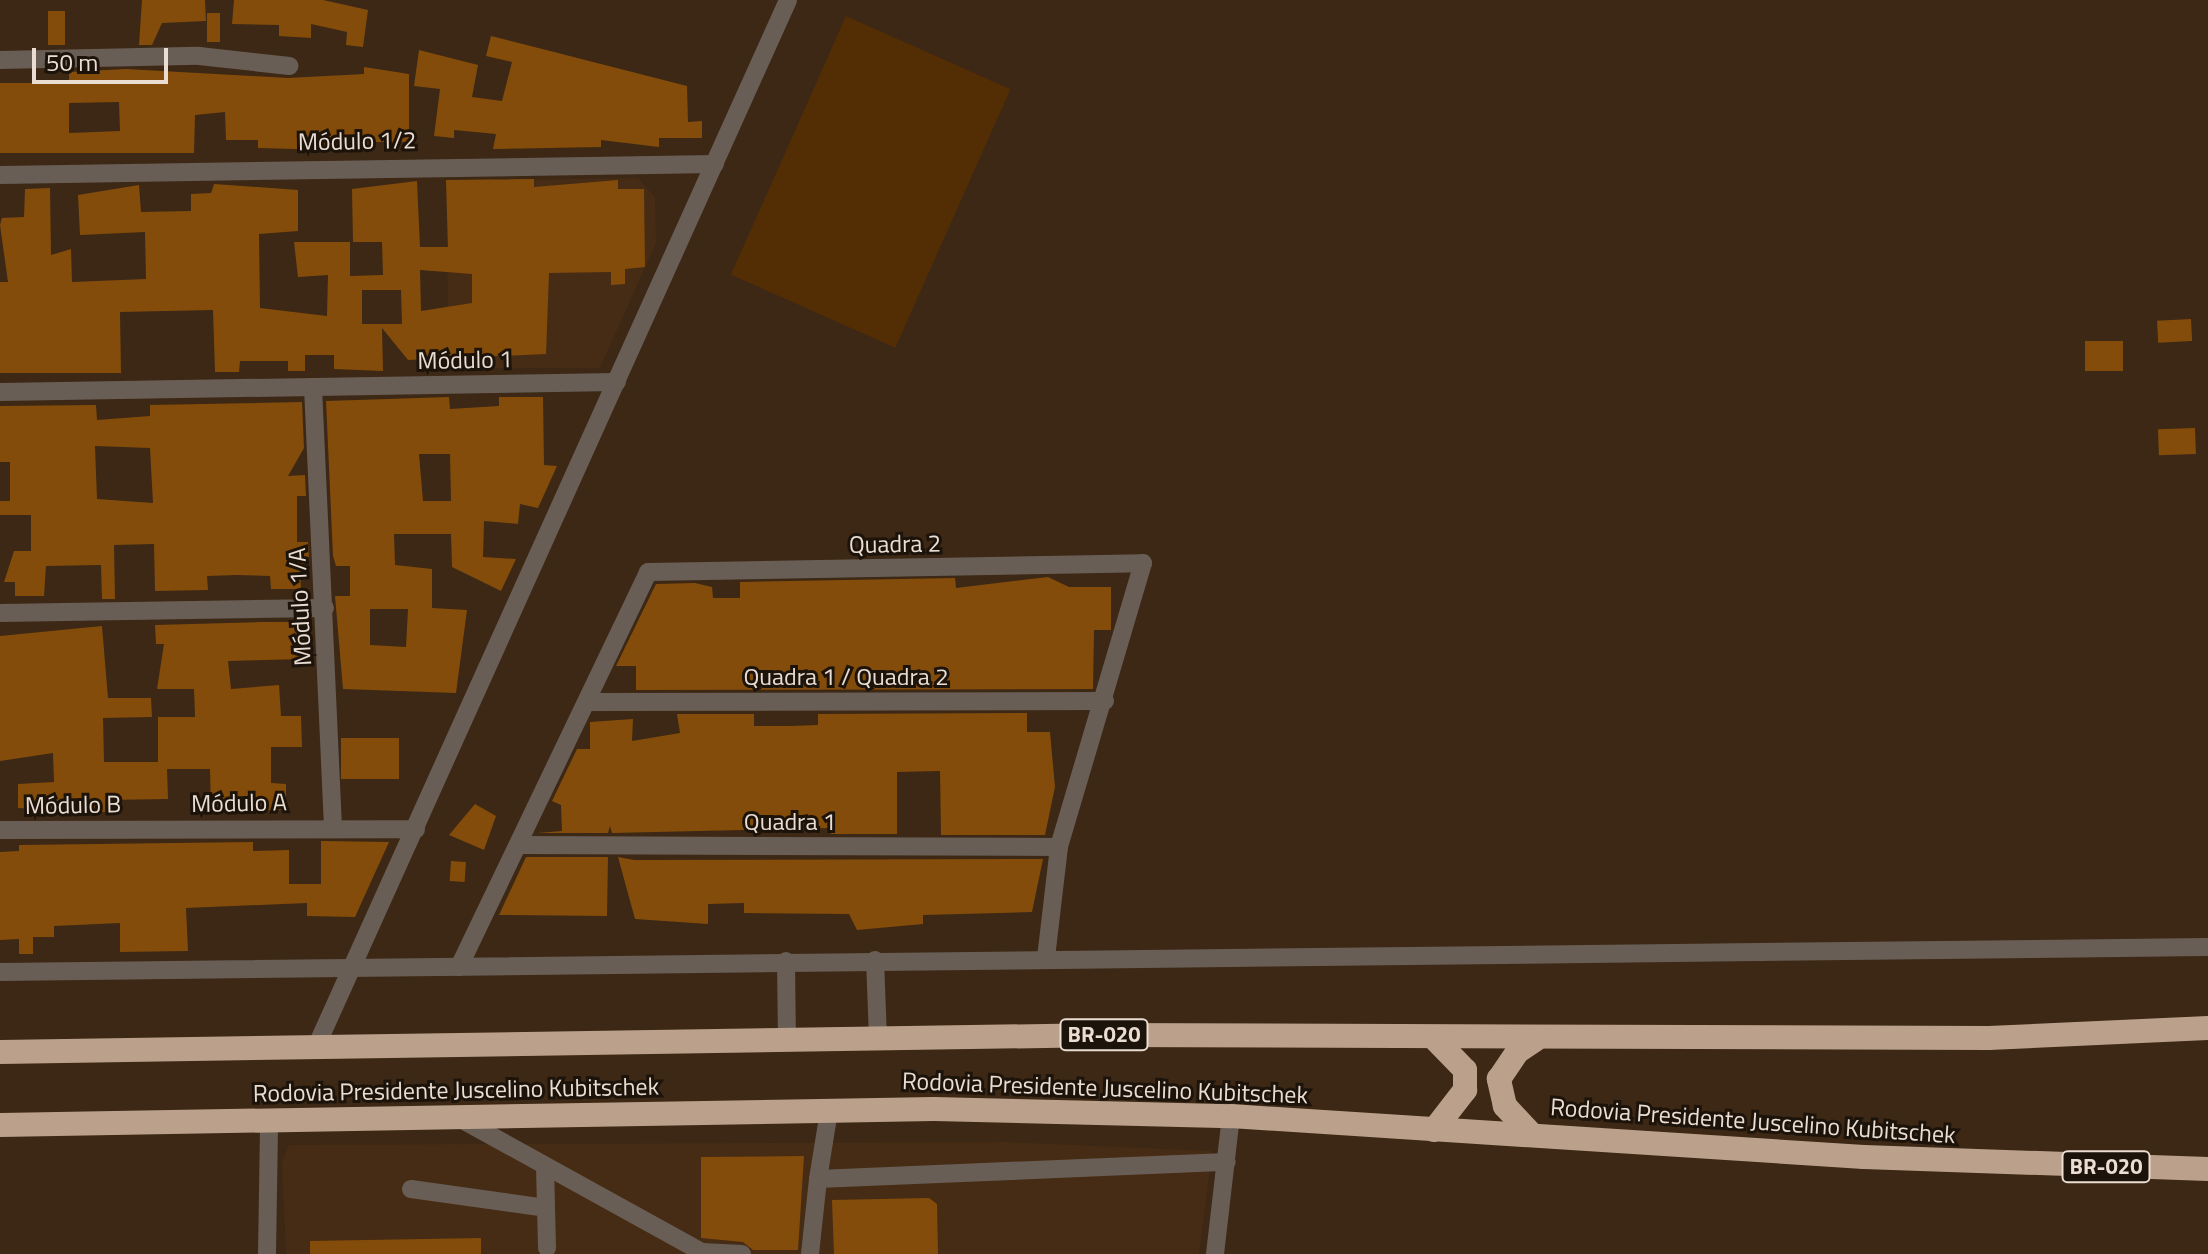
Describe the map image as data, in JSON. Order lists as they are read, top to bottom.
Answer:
{
  "streets": {
    "highway": ["BR-020", "Rodovia Presidente Juscelino Kubitschek"],
    "street": [
      "Módulo 1/2",
      "Módulo 1",
      "Quadra 2",
      "Módulo 1/A",
      "Quadra 1 / Quadra 2",
      "Módulo A",
      "Módulo B",
      "Quadra 1"
    ]
  },
  "crossings": [
    ["Módulo 1", "Módulo 1/A"],
    ["Quadra 2", "Quadra 1 / Quadra 2"],
    ["Módulo 1/A", "Módulo A"],
    ["Módulo A", "Módulo B"]
  ],
  "scale_bar": "50 m"
}
